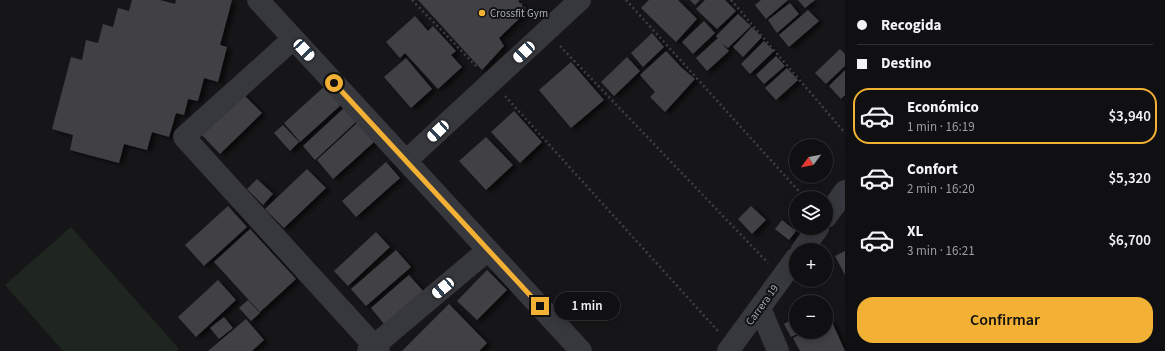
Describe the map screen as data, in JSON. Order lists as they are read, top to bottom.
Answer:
{
  "streets": {
    "street": ["Carrera 19"]
  },
  "places": ["Crossfit Gym"],
  "north": "bottom left",
  "page": {
    "banner": ["Recogida", "Destino"],
    "list": [
      {
        "name": "Económico",
        "note": "1 min · 16:19",
        "value": "$3,940"
      },
      {
        "name": "Confort",
        "note": "2 min · 16:20",
        "value": "$5,320"
      },
      {
        "name": "XL",
        "note": "3 min · 16:21",
        "value": "$6,700"
      }
    ],
    "map_buttons": ["+", "−"],
    "buttons": "Confirmar",
    "bubble": "1 min"
  }
}
